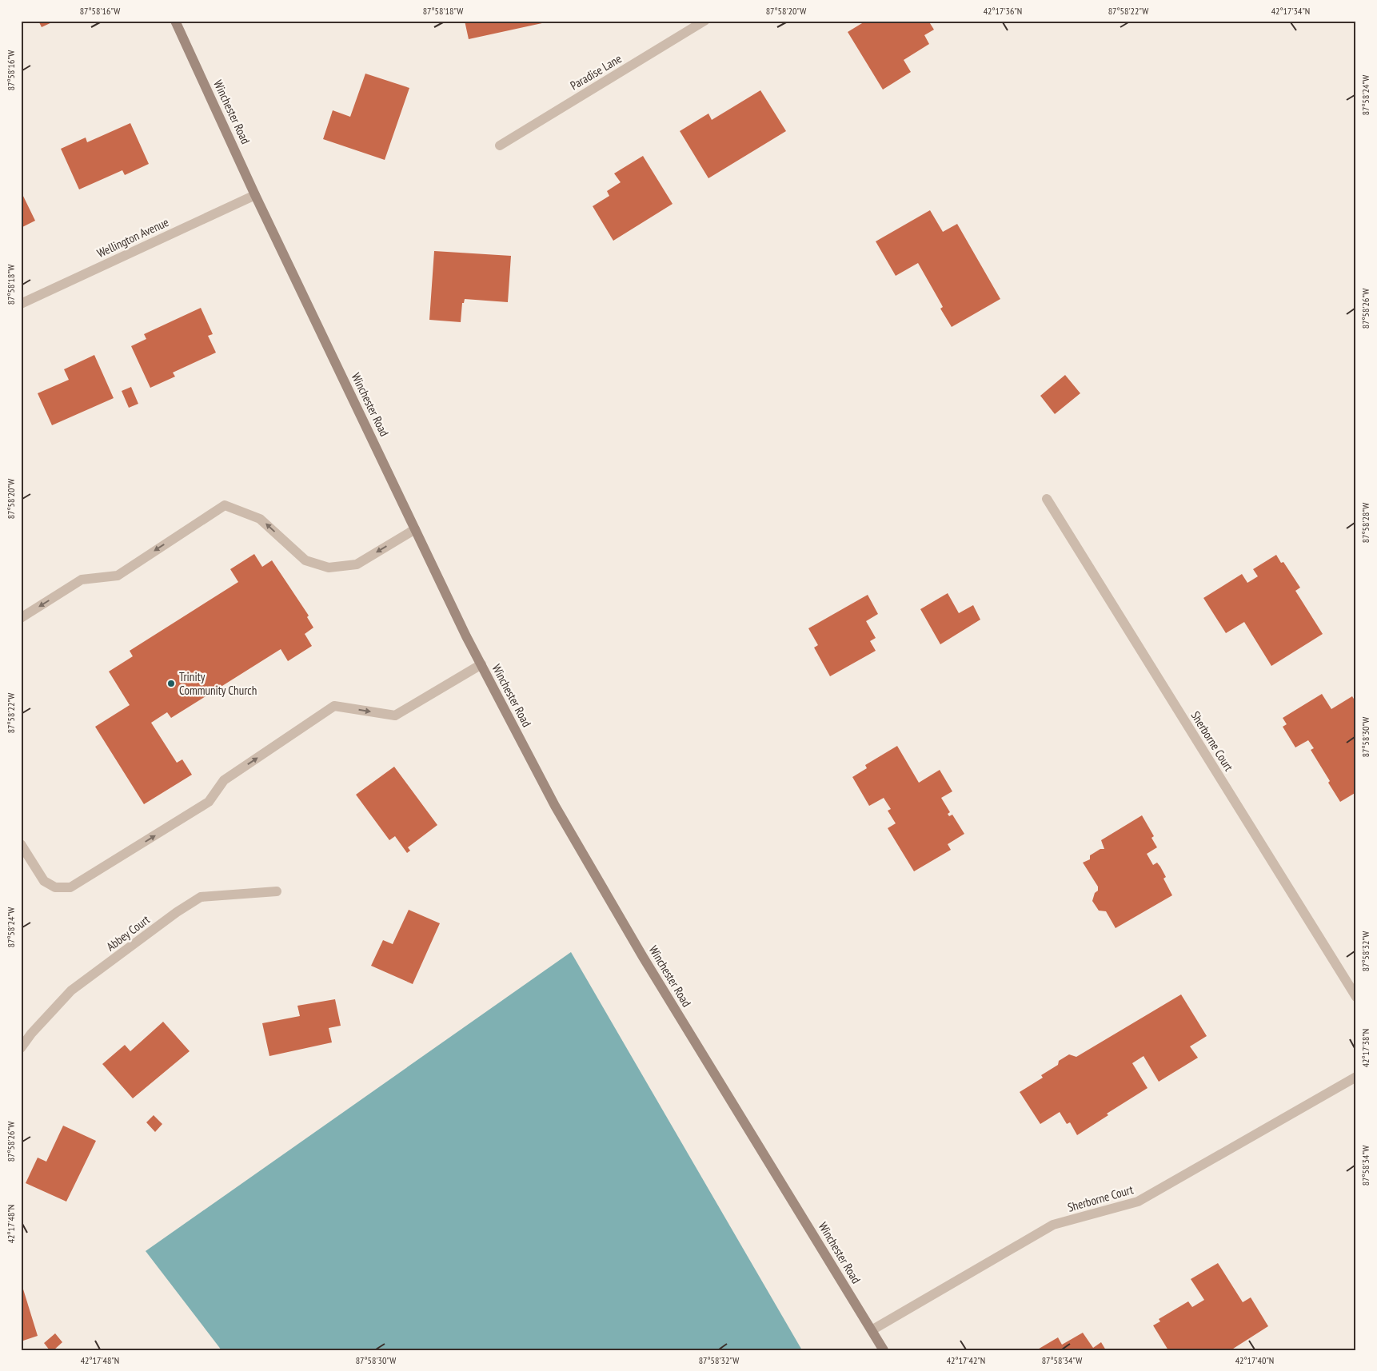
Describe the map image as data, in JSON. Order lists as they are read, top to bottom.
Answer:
{
  "streets": {
    "main road": ["Winchester Road"],
    "street": [
      "Paradise Lane",
      "Wellington Avenue",
      "Sherborne Court",
      "Abbey Court"
    ]
  },
  "crossings": [
    ["Winchester Road", "Wellington Avenue"],
    ["Winchester Road", "Sherborne Court"]
  ],
  "places": ["Trinity Community Church"],
  "coordinates": [
    "87°58'16\"W",
    "87°58'18\"W",
    "87°58'20\"W",
    "42°17'36\"N",
    "87°58'22\"W",
    "42°17'34\"N",
    "87°58'24\"W",
    "87°58'26\"W",
    "87°58'28\"W",
    "87°58'30\"W",
    "87°58'32\"W",
    "42°17'38\"N",
    "87°58'34\"W",
    "42°17'48\"N",
    "42°17'42\"N",
    "42°17'40\"N"
  ]
}
